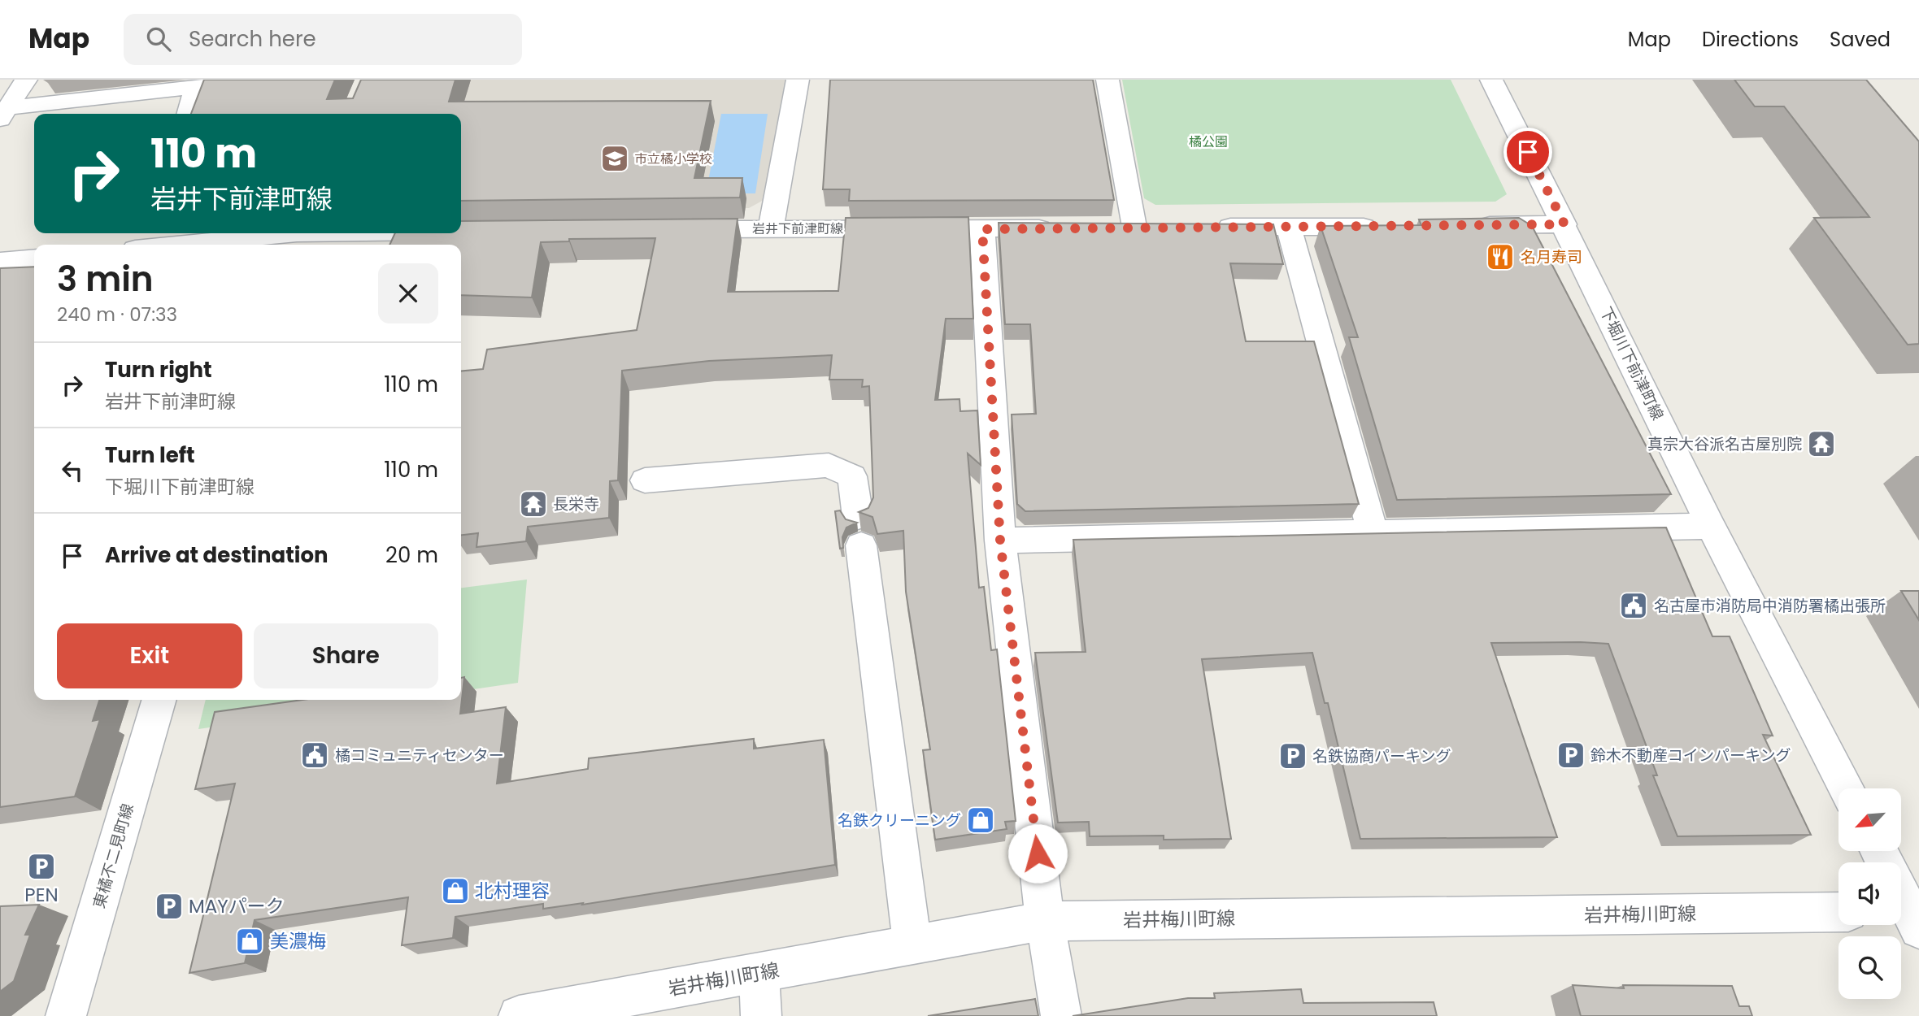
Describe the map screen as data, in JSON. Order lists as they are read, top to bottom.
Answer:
{
  "streets": {
    "street": [
      "岩井下前津町線",
      "下堀川下前津町線",
      "東橘不二見町線",
      "岩井梅川町線"
    ]
  },
  "parks": ["橘公園"],
  "places": {
    "school or university": ["市立橘小学校"],
    "restaurant": ["名月寿司"],
    "temple": ["真宗大谷派名古屋別院", "長栄寺"],
    "public building": ["名古屋市消防局中消防署橘出張所", "橘コミュニティセンター"],
    "parking": [
      "鈴木不動産コインパーキング",
      "名鉄協商パーキング",
      "PEN",
      "MAYパーク"
    ],
    "shop": ["名鉄クリーニング", "北村理容", "美濃梅"]
  },
  "north": "bottom left",
  "page": {
    "header": "Map",
    "search": "Search here",
    "nav": ["Map", "Directions", "Saved"],
    "turn": ["110 m", "岩井下前津町線"],
    "heading": ["3 min", "240 m · 07:33"],
    "list": [
      {
        "name": "Turn right",
        "note": "岩井下前津町線",
        "value": "110 m"
      },
      {
        "name": "Turn left",
        "note": "下堀川下前津町線",
        "value": "110 m"
      },
      {
        "name": "Arrive at destination",
        "value": "20 m"
      }
    ],
    "buttons": ["Exit", "Share"]
  }
}
